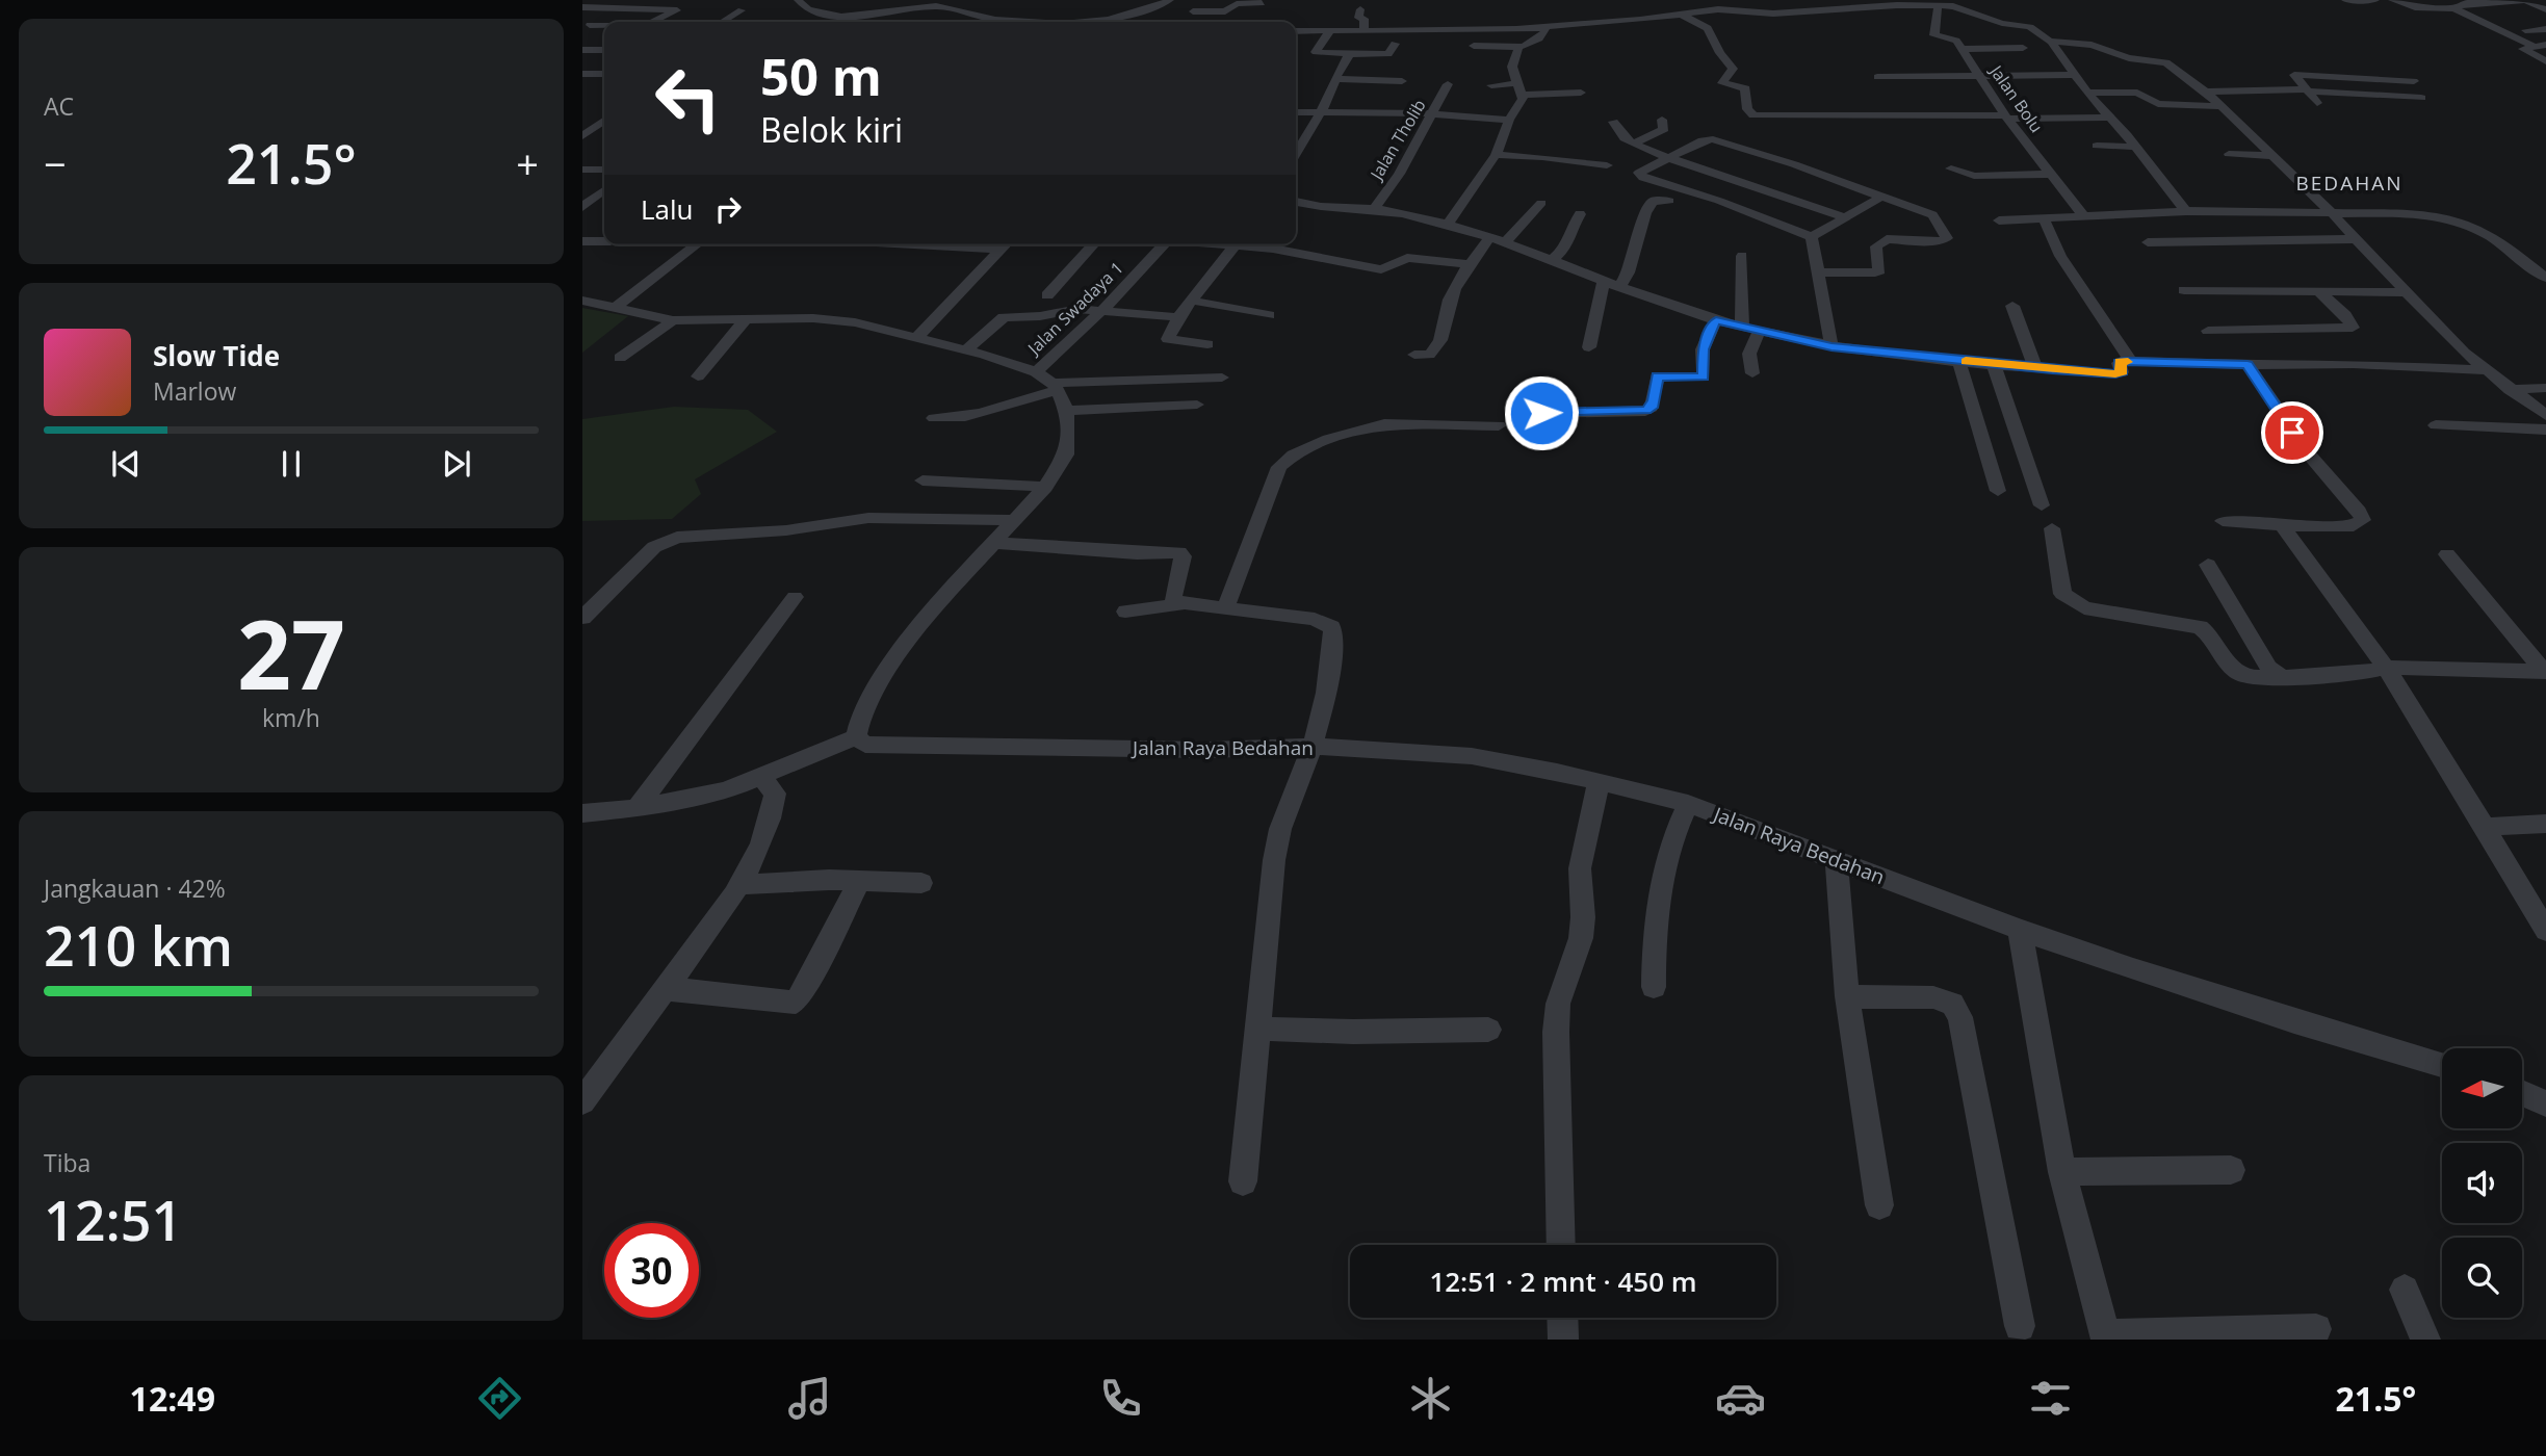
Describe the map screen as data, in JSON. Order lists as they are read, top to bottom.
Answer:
{
  "streets": {
    "street": [
      "Jalan Bolu",
      "Jalan Tholib",
      "Jalan Swadaya 1",
      "Jalan Raya Bedahan"
    ]
  },
  "districts": ["BEDAHAN"],
  "north": "left",
  "page": {
    "tile": [
      "AC",
      ["27", "km/h"],
      ["Jangkauan · 42%", "210 km"],
      ["Tiba", "12:51"]
    ],
    "turn": ["50 m", "Belok kiri"],
    "heat": ["−", "21.5°", "+"],
    "then": "Lalu",
    "song": ["Slow Tide", "Marlow"],
    "limit": "30",
    "trip": "12:51 · 2 mnt · 450 m",
    "tabs": ["12:49", "21.5°"]
  }
}
